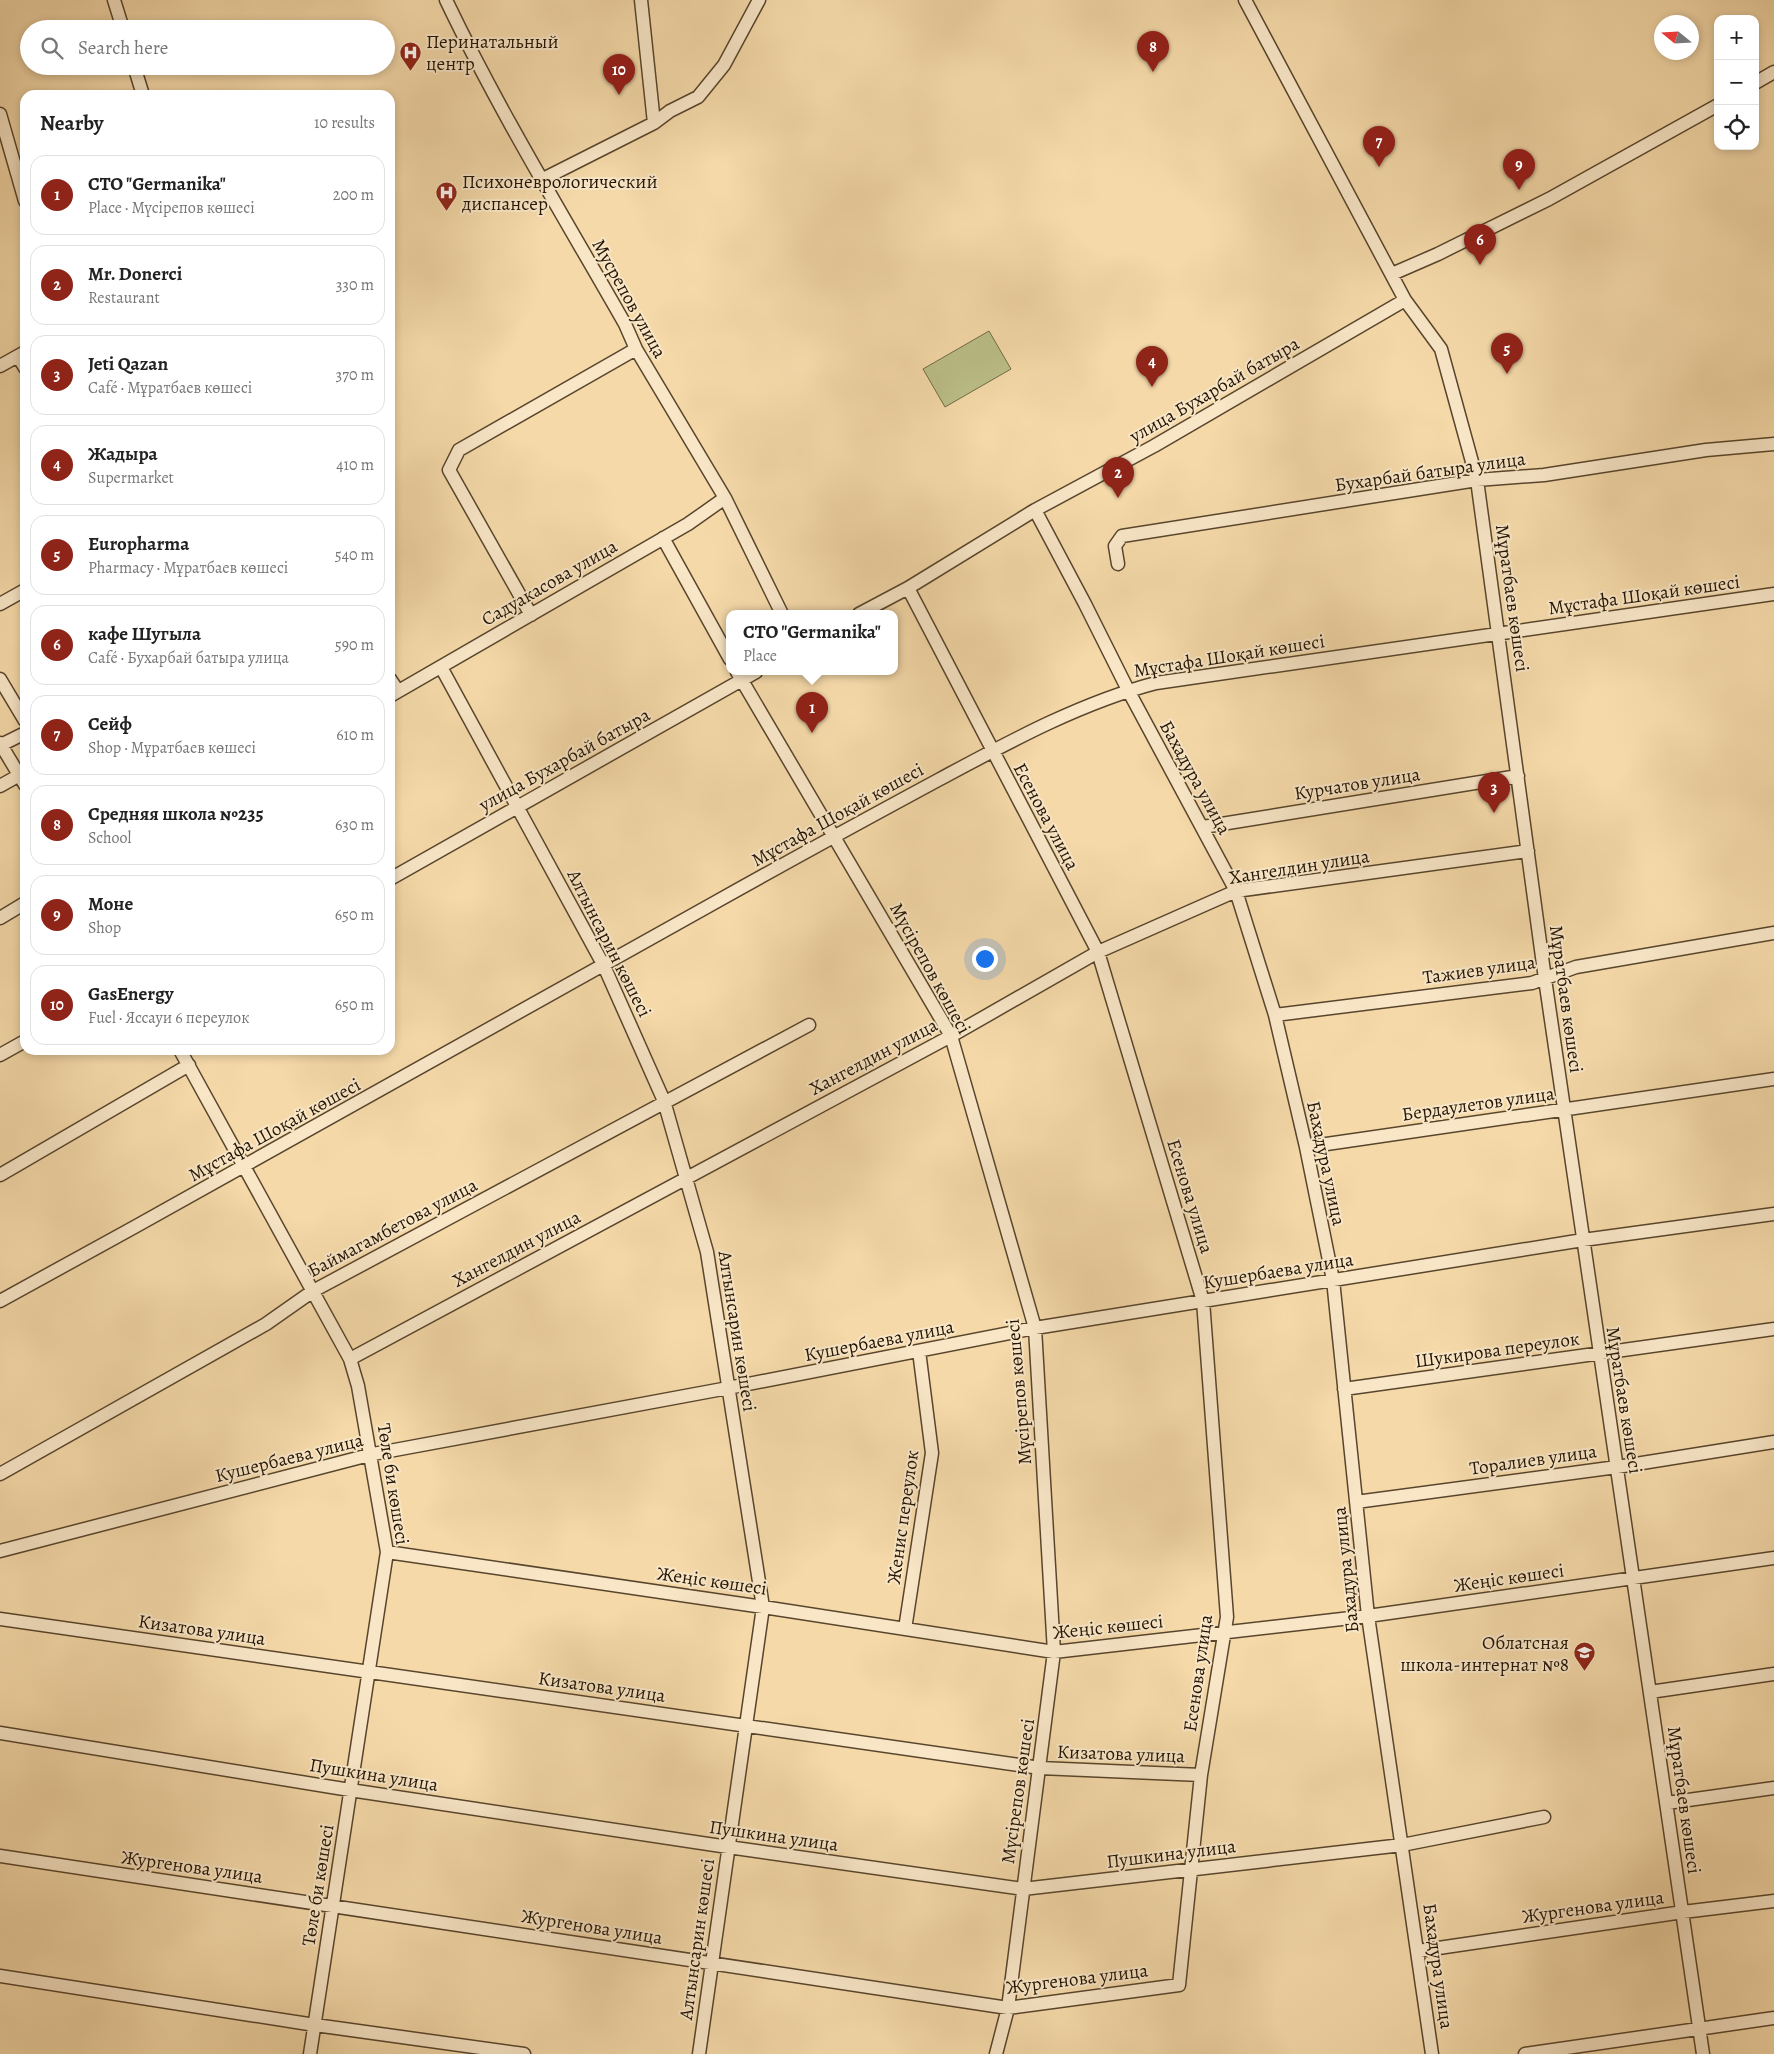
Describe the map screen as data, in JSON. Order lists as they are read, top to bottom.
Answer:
{
  "streets": {
    "street": [
      "Мусрепов улица",
      "улица Бухарбай батыра",
      "Бухарбай батыра улица",
      "Садуакасова улица",
      "Мұстафа Шоқай көшесі",
      "Мұратбаев көшесі",
      "Бахадура улица",
      "Курчатов улица",
      "Есенова улица",
      "Хангелдин улица",
      "Алтынсарин көшесі",
      "Мүсірепов көшесі",
      "Тажиев улица",
      "Бердаулетов улица",
      "Баймагамбетова улица",
      "Кушербаева улица",
      "Шукирова переулок",
      "Торалиев улица",
      "Төле би көшесі",
      "Женис переулок",
      "Жеңіс көшесі",
      "Кизатова улица",
      "Пушкина улица",
      "Жургенова улица"
    ]
  },
  "crossings": [
    ["Мусрепов улица", "Садуакасова улица"],
    ["улица Бухарбай батыра", "Мұратбаев көшесі"],
    ["улица Бухарбай батыра", "Бахадура улица"],
    ["улица Бухарбай батыра", "Есенова улица"],
    ["улица Бухарбай батыра", "Алтынсарин көшесі"],
    ["улица Бухарбай батыра", "Мүсірепов көшесі"],
    ["Бухарбай батыра улица", "Мұратбаев көшесі"],
    ["Садуакасова улица", "Алтынсарин көшесі"],
    ["Мұстафа Шоқай көшесі", "Мұратбаев көшесі"],
    ["Мұстафа Шоқай көшесі", "Бахадура улица"],
    ["Мұстафа Шоқай көшесі", "Есенова улица"],
    ["Мұстафа Шоқай көшесі", "Алтынсарин көшесі"],
    ["Мұстафа Шоқай көшесі", "Мүсірепов көшесі"],
    ["Мұстафа Шоқай көшесі", "Төле би көшесі"],
    ["Мұратбаев көшесі", "Курчатов улица"],
    ["Мұратбаев көшесі", "Хангелдин улица"],
    ["Мұратбаев көшесі", "Тажиев улица"],
    ["Мұратбаев көшесі", "Бердаулетов улица"],
    ["Мұратбаев көшесі", "Кушербаева улица"],
    ["Мұратбаев көшесі", "Шукирова переулок"],
    ["Мұратбаев көшесі", "Торалиев улица"],
    ["Мұратбаев көшесі", "Жеңіс көшесі"],
    ["Мұратбаев көшесі", "Жургенова улица"],
    ["Бахадура улица", "Курчатов улица"],
    ["Бахадура улица", "Хангелдин улица"],
    ["Бахадура улица", "Тажиев улица"],
    ["Бахадура улица", "Бердаулетов улица"],
    ["Бахадура улица", "Кушербаева улица"],
    ["Бахадура улица", "Шукирова переулок"],
    ["Бахадура улица", "Торалиев улица"],
    ["Бахадура улица", "Жеңіс көшесі"],
    ["Бахадура улица", "Пушкина улица"],
    ["Бахадура улица", "Жургенова улица"],
    ["Есенова улица", "Хангелдин улица"],
    ["Есенова улица", "Кушербаева улица"],
    ["Есенова улица", "Жеңіс көшесі"],
    ["Есенова улица", "Кизатова улица"],
    ["Есенова улица", "Пушкина улица"],
    ["Есенова улица", "Жургенова улица"],
    ["Хангелдин улица", "Алтынсарин көшесі"],
    ["Хангелдин улица", "Мүсірепов көшесі"],
    ["Хангелдин улица", "Төле би көшесі"],
    ["Алтынсарин көшесі", "Баймагамбетова улица"],
    ["Алтынсарин көшесі", "Кушербаева улица"],
    ["Алтынсарин көшесі", "Жеңіс көшесі"],
    ["Алтынсарин көшесі", "Кизатова улица"],
    ["Алтынсарин көшесі", "Пушкина улица"],
    ["Алтынсарин көшесі", "Жургенова улица"],
    ["Мүсірепов көшесі", "Кушербаева улица"],
    ["Мүсірепов көшесі", "Жеңіс көшесі"],
    ["Мүсірепов көшесі", "Кизатова улица"],
    ["Мүсірепов көшесі", "Пушкина улица"],
    ["Мүсірепов көшесі", "Жургенова улица"],
    ["Баймагамбетова улица", "Төле би көшесі"],
    ["Кушербаева улица", "Төле би көшесі"],
    ["Кушербаева улица", "Женис переулок"],
    ["Төле би көшесі", "Жеңіс көшесі"],
    ["Төле би көшесі", "Кизатова улица"],
    ["Төле би көшесі", "Пушкина улица"],
    ["Төле би көшесі", "Жургенова улица"],
    ["Женис переулок", "Жеңіс көшесі"]
  ],
  "places": {
    "hospital": ["Перинатальный центр", "Психоневрологический диспансер"],
    "school or university": ["Облатсная школа-интернат №8"]
  },
  "north": "left",
  "page": {
    "map_buttons": ["+", "−"],
    "search": "Search here",
    "pins": [
      "8",
      "10",
      "7",
      "9",
      "6",
      "5",
      "4",
      "2",
      "1",
      "3"
    ],
    "heading": ["Nearby", "10 results"],
    "list": [
      {
        "mark": "1",
        "name": "СТО \"Germanika\"",
        "note": "Place · Мүсірепов көшесі",
        "value": "200 m"
      },
      {
        "mark": "2",
        "name": "Mr. Donerci",
        "note": "Restaurant",
        "value": "330 m"
      },
      {
        "mark": "3",
        "name": "Jeti Qazan",
        "note": "Café · Мұратбаев көшесі",
        "value": "370 m"
      },
      {
        "mark": "4",
        "name": "Жадыра",
        "note": "Supermarket",
        "value": "410 m"
      },
      {
        "mark": "5",
        "name": "Europharma",
        "note": "Pharmacy · Мұратбаев көшесі",
        "value": "540 m"
      },
      {
        "mark": "6",
        "name": "кафе Шугыла",
        "note": "Café · Бухарбай батыра улица",
        "value": "590 m"
      },
      {
        "mark": "7",
        "name": "Сейф",
        "note": "Shop · Мұратбаев көшесі",
        "value": "610 m"
      },
      {
        "mark": "8",
        "name": "Средняя школа №235",
        "note": "School",
        "value": "630 m"
      },
      {
        "mark": "9",
        "name": "Моне",
        "note": "Shop",
        "value": "650 m"
      },
      {
        "mark": "10",
        "name": "GasEnergy",
        "note": "Fuel · Яссауи 6 переулок",
        "value": "650 m"
      }
    ],
    "popup": ["СТО \"Germanika\"", "Place"]
  }
}
